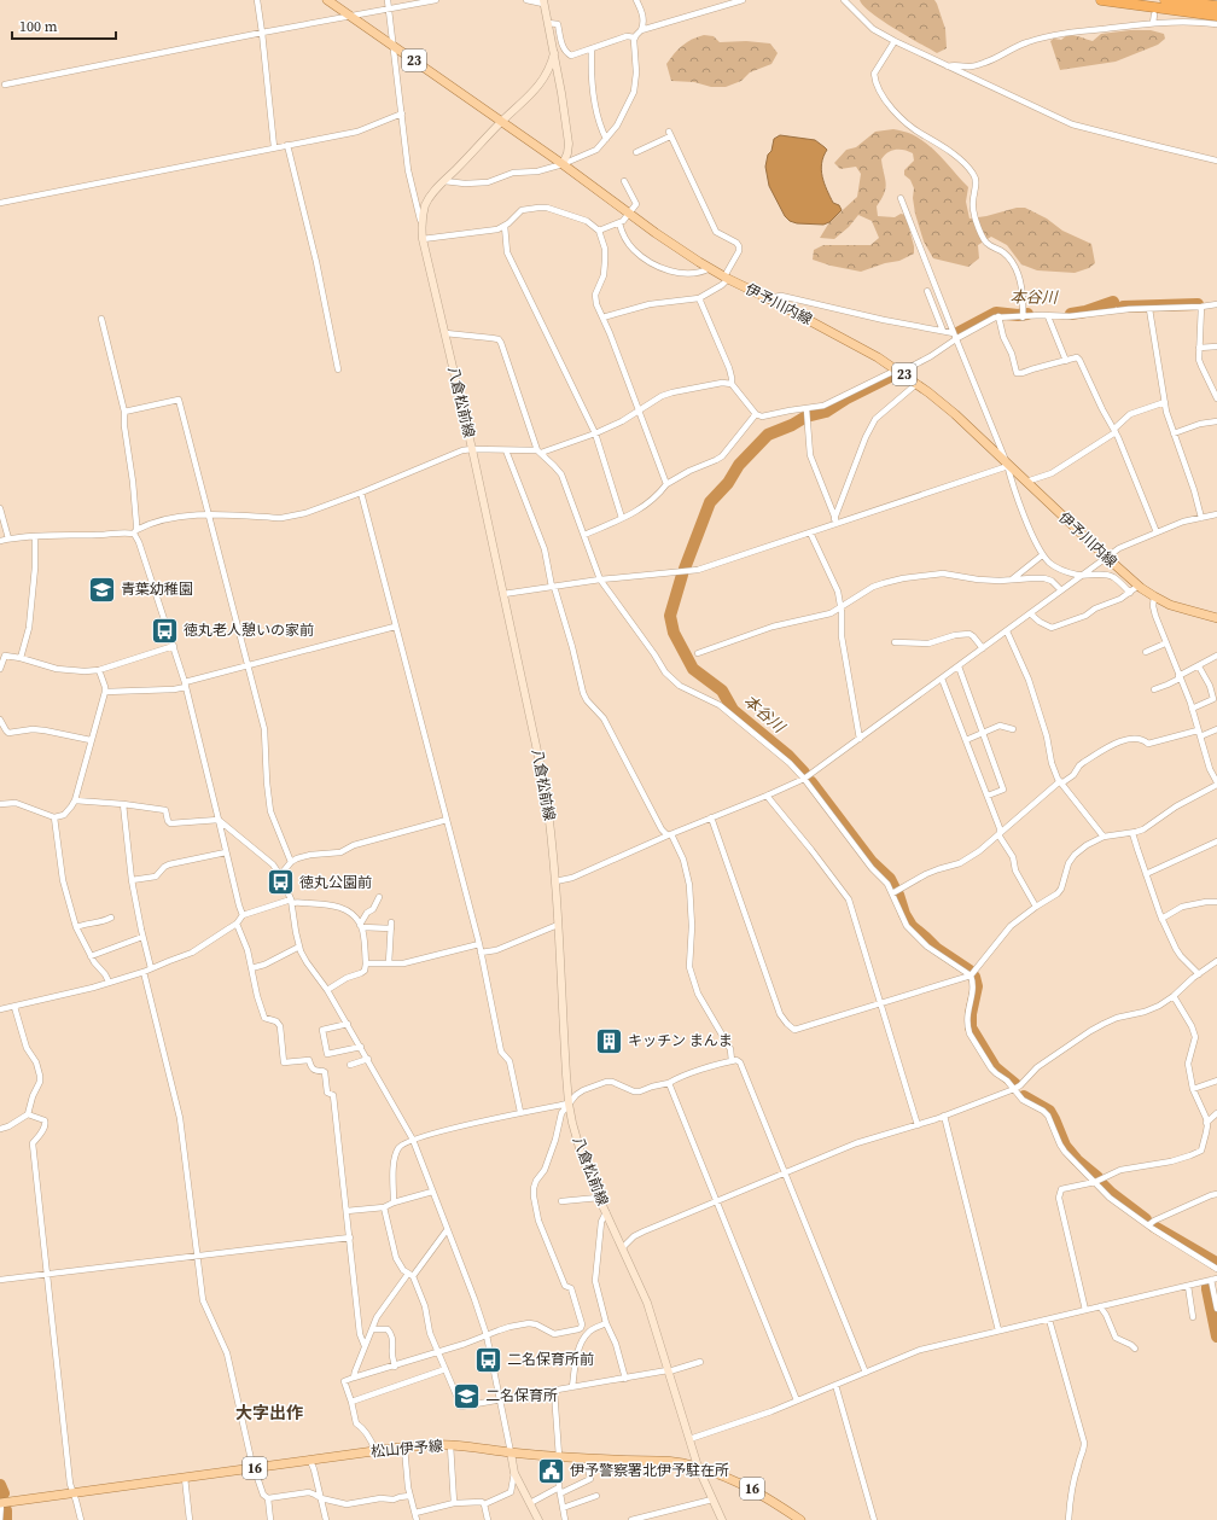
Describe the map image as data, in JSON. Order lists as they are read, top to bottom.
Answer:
{
  "streets": {
    "main road": [
      "23",
      "伊予川内線",
      "八倉松前線",
      "松山伊予線",
      "16"
    ]
  },
  "crossings": [
    ["伊予川内線", "八倉松前線"],
    ["八倉松前線", "松山伊予線"]
  ],
  "districts": ["大字出作"],
  "water": ["本谷川"],
  "places": {
    "school or university": ["青葉幼稚園", "二名保育所"],
    "bus stop": ["徳丸老人憩いの家前", "徳丸公園前", "二名保育所前"],
    "building": ["キッチン まんま"],
    "public building": ["伊予警察署北伊予駐在所"]
  },
  "scale_bar": "100 m"
}
